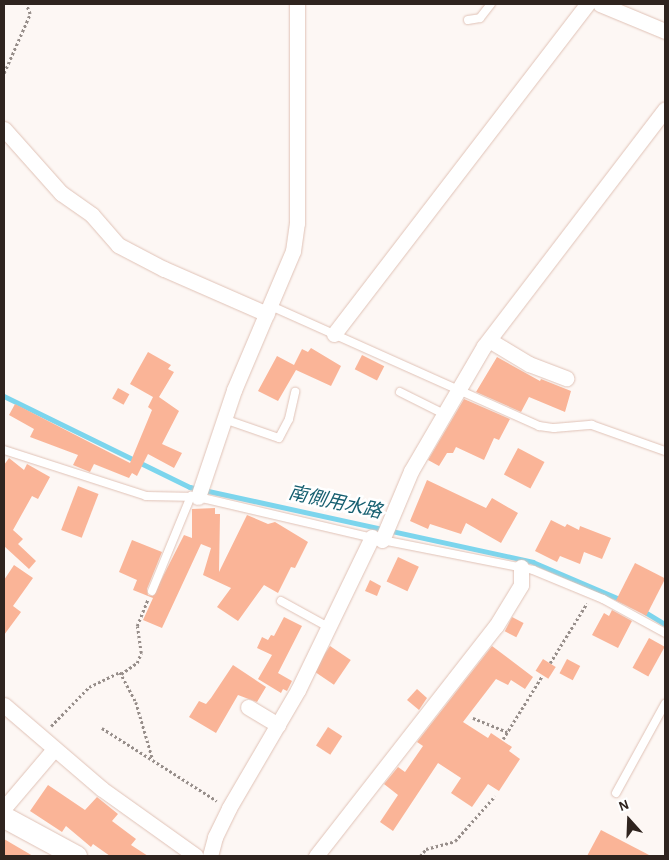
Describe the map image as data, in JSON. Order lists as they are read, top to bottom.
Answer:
{
  "water": ["南側用水路"],
  "north": "top"
}
